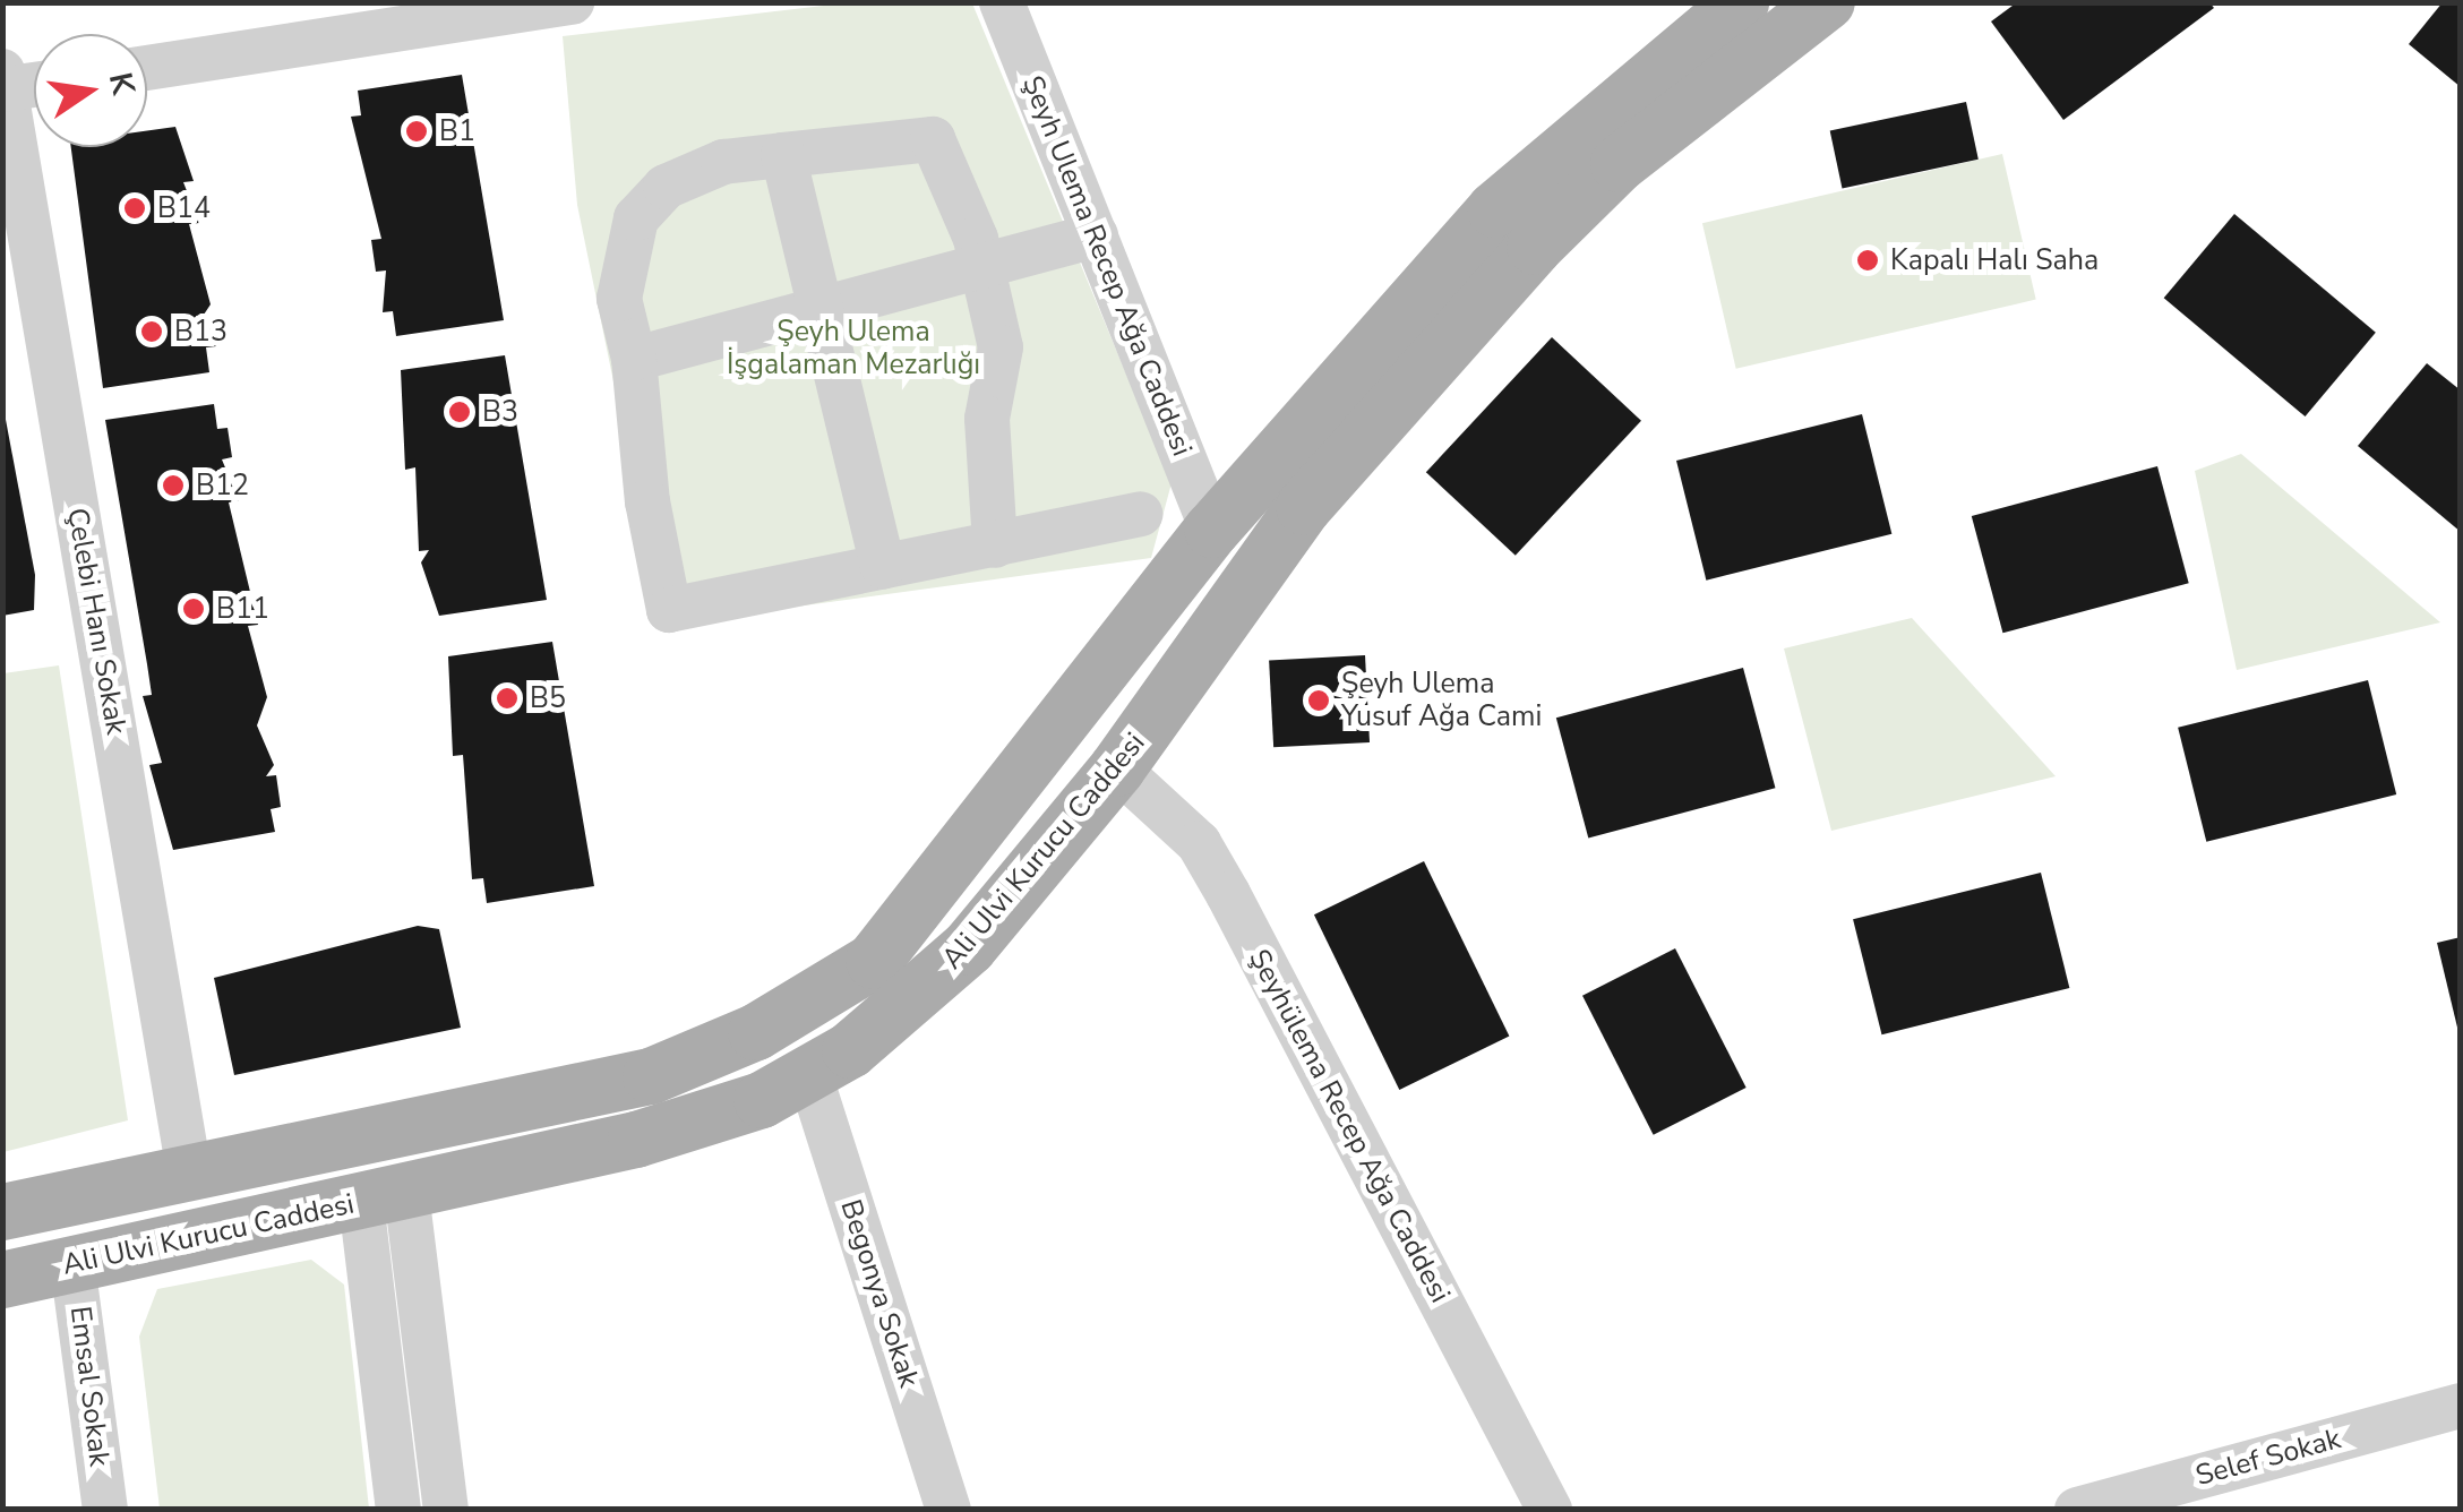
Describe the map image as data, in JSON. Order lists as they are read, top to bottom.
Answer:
{
  "streets": {
    "main road": ["Ali Ulvi Kurucu Caddesi"],
    "street": [
      "Şeyh Ulema Recep Ağa Caddesi",
      "Çelebi Hanı Sokak",
      "Şeyhülema Recep Ağa Caddesi",
      "Begonya Sokak",
      "Emsal Sokak",
      "Selef Sokak"
    ]
  },
  "crossings": [
    ["Şeyh Ulema Recep Ağa Caddesi", "Ali Ulvi Kurucu Caddesi"],
    ["Çelebi Hanı Sokak", "Ali Ulvi Kurucu Caddesi"],
    ["Ali Ulvi Kurucu Caddesi", "Şeyhülema Recep Ağa Caddesi"],
    ["Ali Ulvi Kurucu Caddesi", "Begonya Sokak"],
    ["Ali Ulvi Kurucu Caddesi", "Emsal Sokak"]
  ],
  "parks": ["Şeyh Ulema İşgalaman Mezarlığı"],
  "places": [
    "B1",
    "B14",
    "Kapalı Halı Saha",
    "B13",
    "B3",
    "B12",
    "B11",
    "B5",
    "Şeyh Ulema Yusuf Ağa Cami"
  ],
  "north": "right"
}
